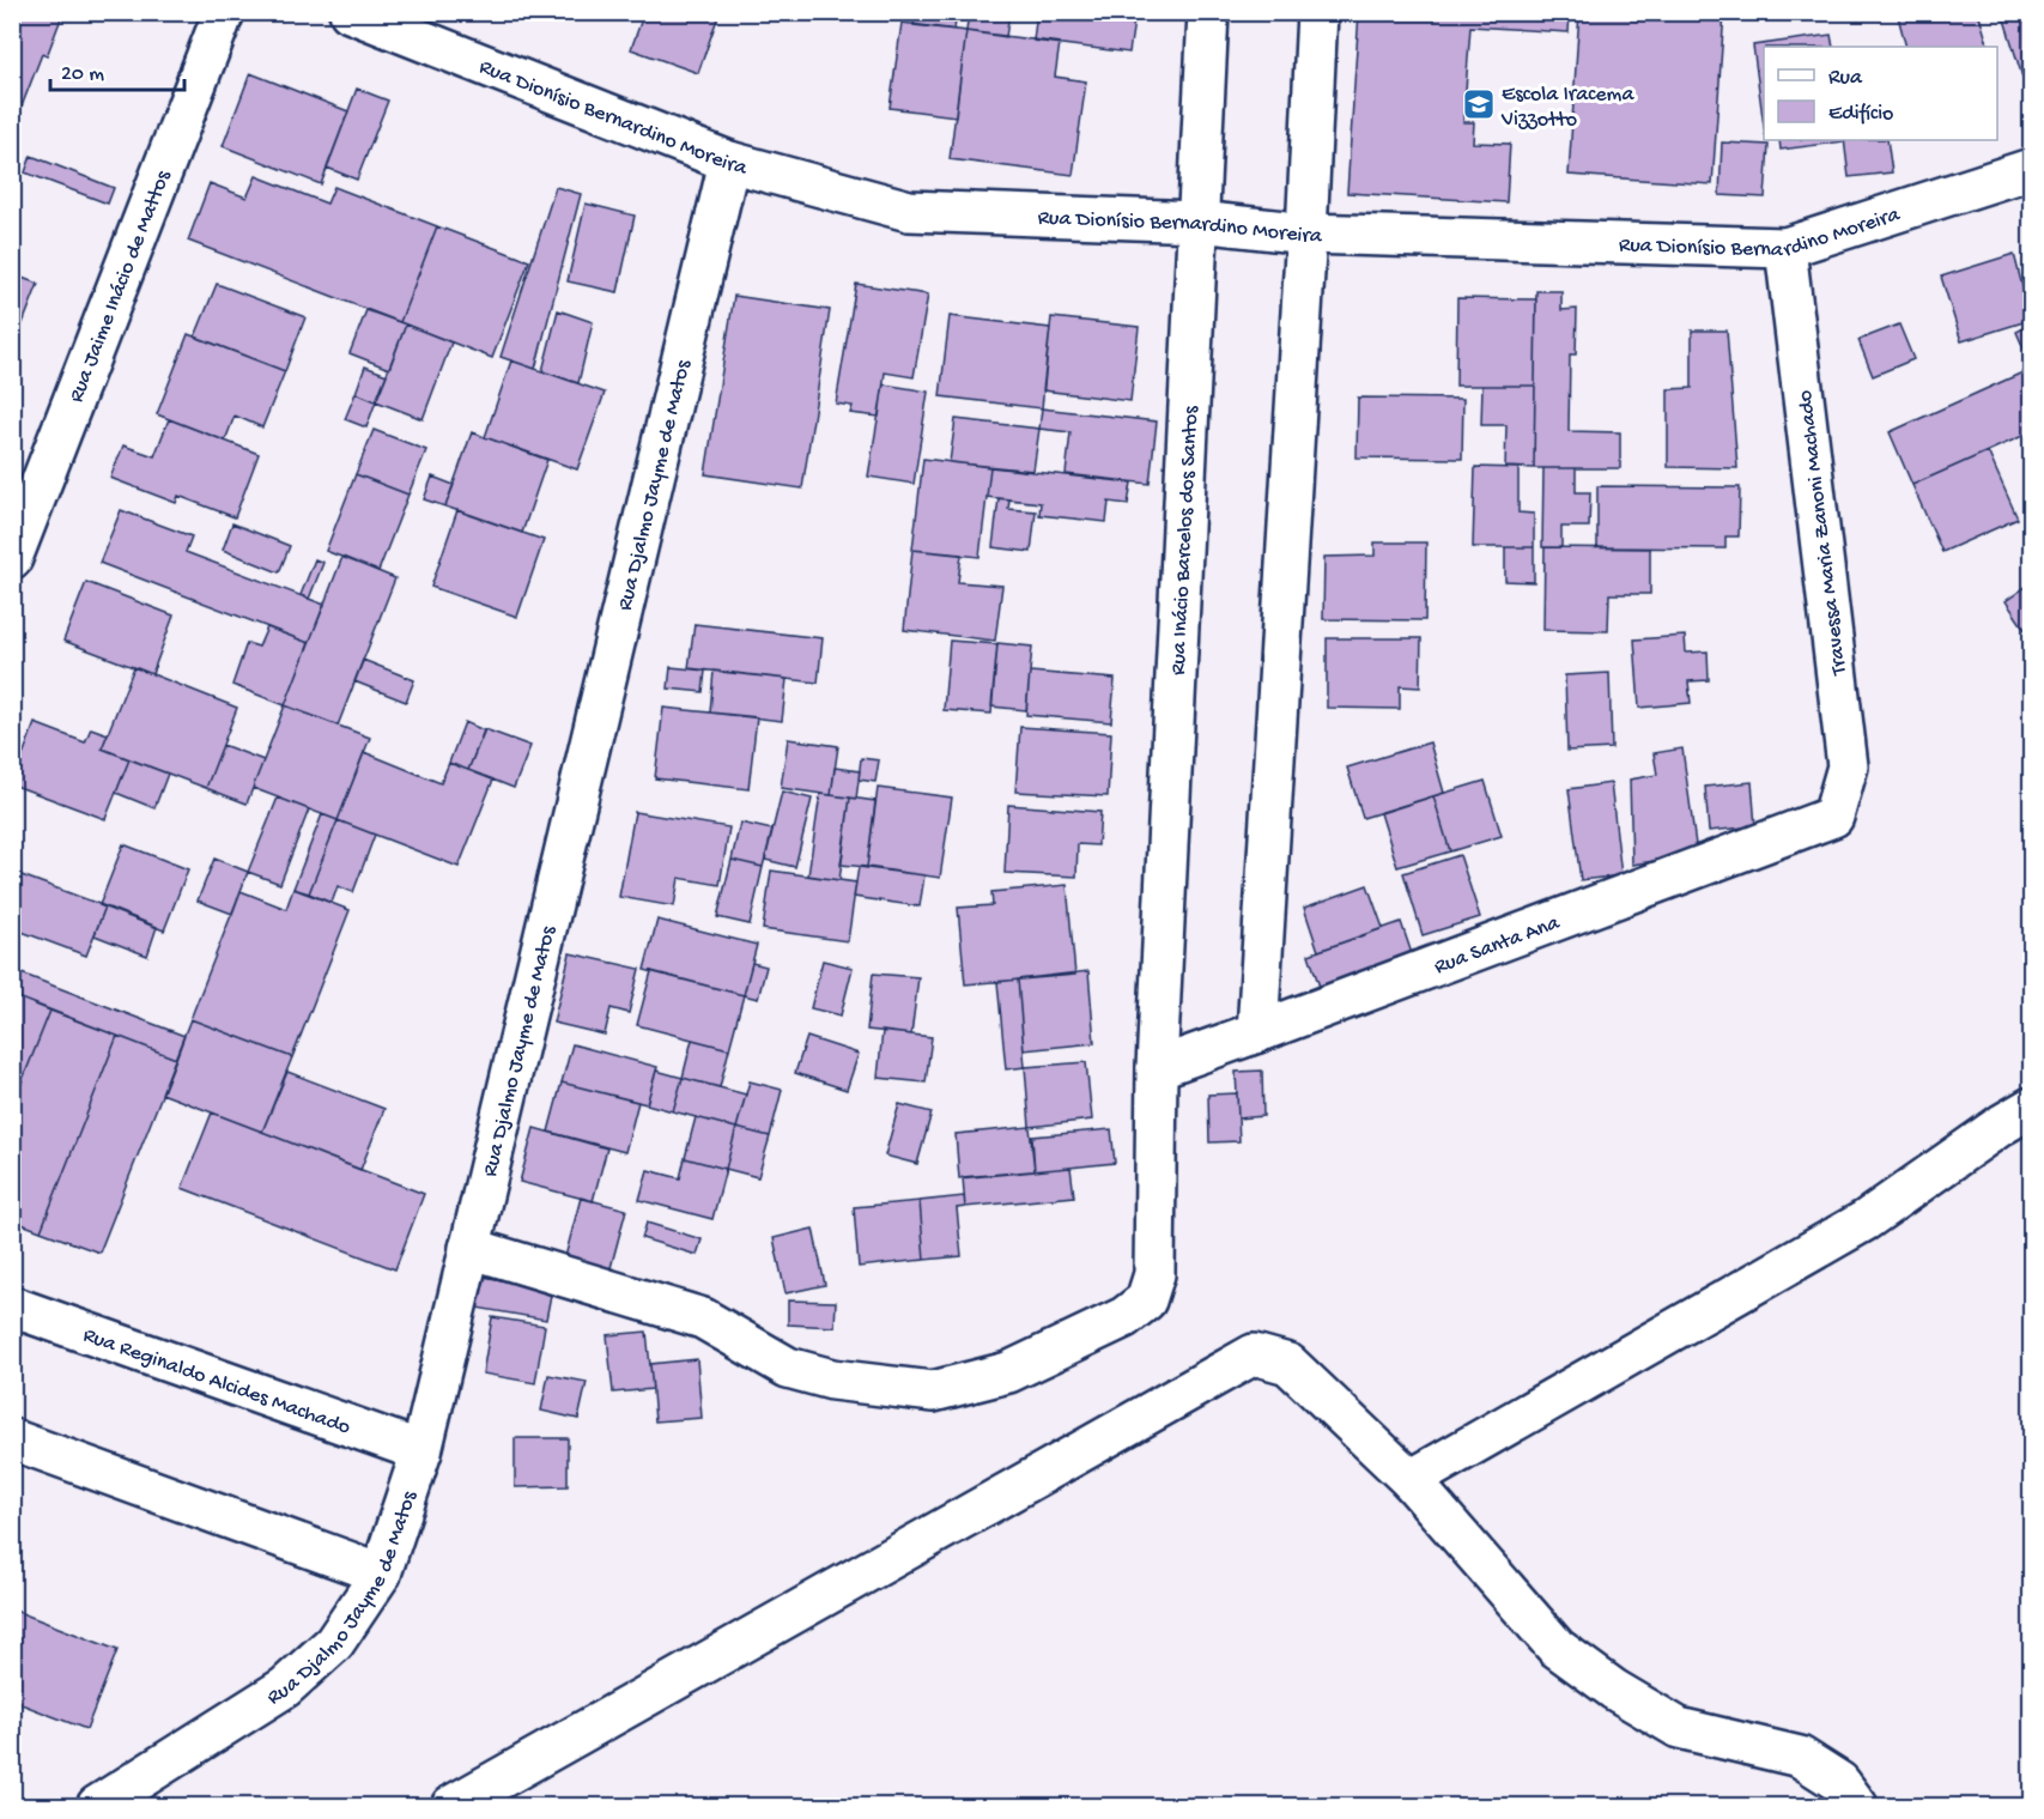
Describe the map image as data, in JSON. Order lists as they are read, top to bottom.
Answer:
{
  "streets": {
    "street": [
      "Rua Dionísio Bernardino Moreira",
      "Rua Jaime Inácio de Mattos",
      "Rua Djalmo Jayme de Matos",
      "Travessa Maria Zanoni Machado",
      "Rua Inácio Barcelos dos Santos",
      "Rua Santa Ana",
      "Rua Reginaldo Alcides Machado"
    ]
  },
  "crossings": [
    ["Rua Dionísio Bernardino Moreira", "Rua Djalmo Jayme de Matos"],
    ["Rua Dionísio Bernardino Moreira", "Travessa Maria Zanoni Machado"],
    ["Rua Dionísio Bernardino Moreira", "Rua Inácio Barcelos dos Santos"],
    ["Rua Djalmo Jayme de Matos", "Rua Inácio Barcelos dos Santos"],
    ["Rua Djalmo Jayme de Matos", "Rua Reginaldo Alcides Machado"],
    ["Travessa Maria Zanoni Machado", "Rua Santa Ana"],
    ["Rua Inácio Barcelos dos Santos", "Rua Santa Ana"]
  ],
  "places": {
    "school or university": ["Escola Iracema Vizzotto"]
  },
  "legend": ["Rua", "Edifício"],
  "scale_bar": "20 m"
}
